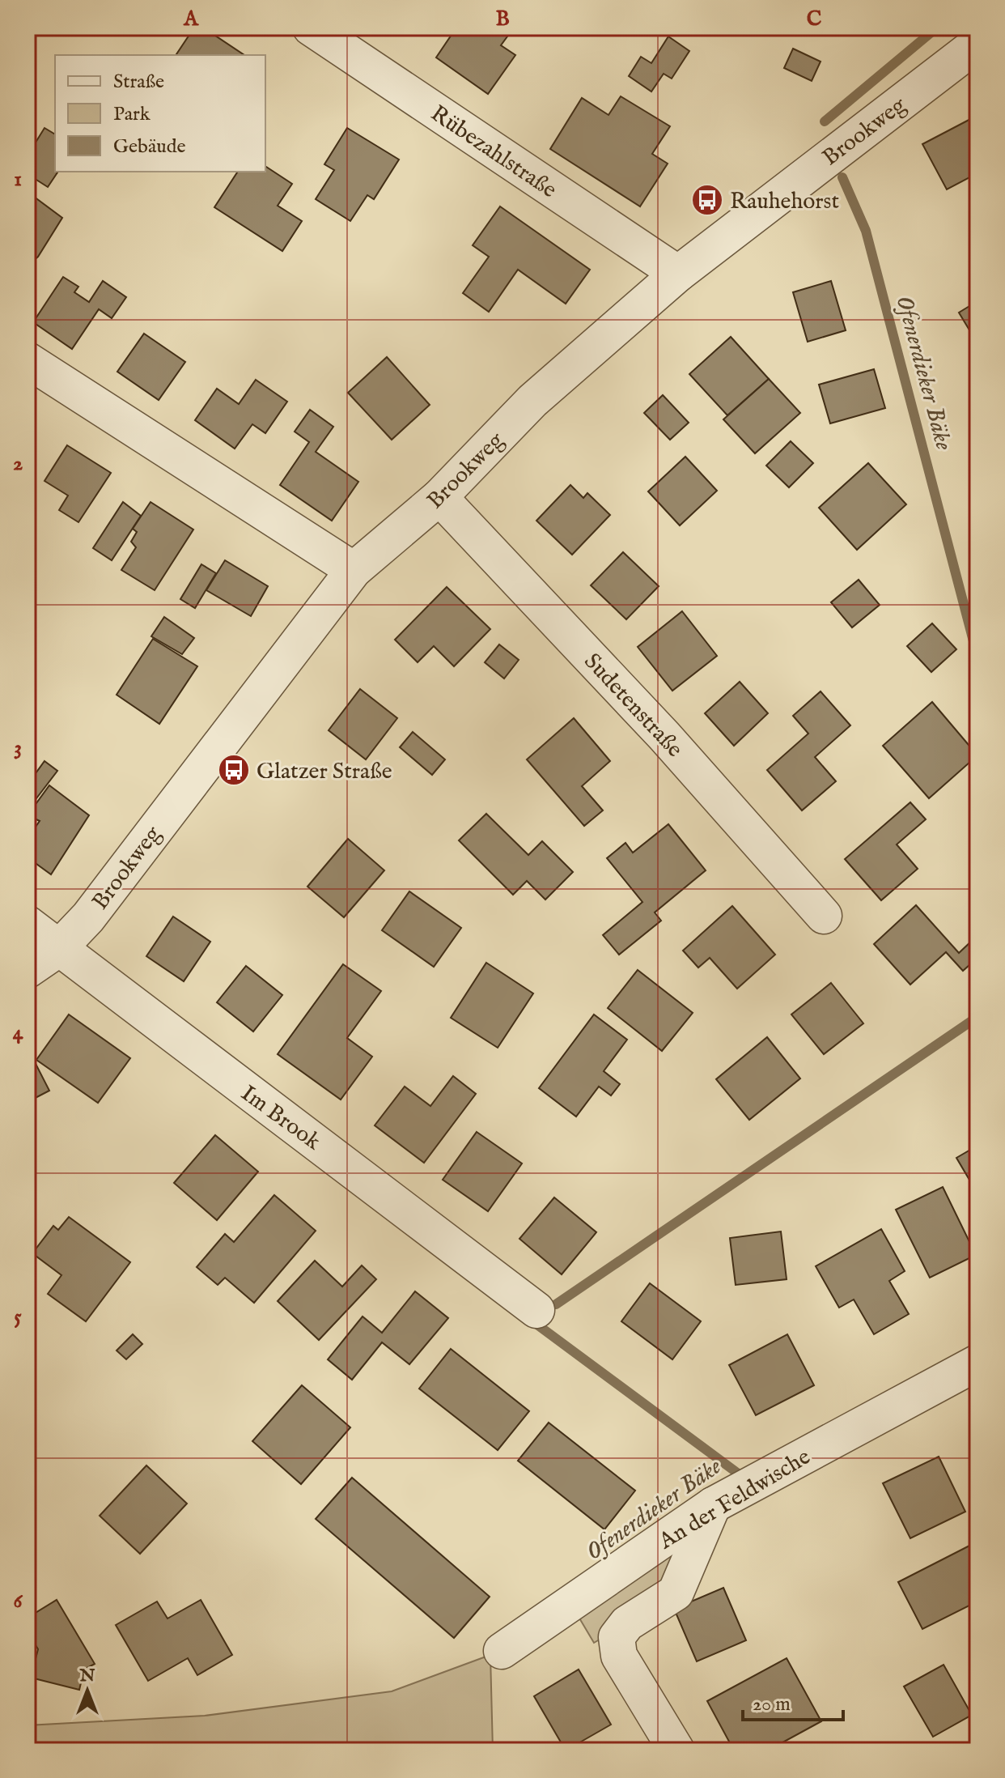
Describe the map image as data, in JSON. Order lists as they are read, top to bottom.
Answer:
{
  "streets": {
    "street": [
      "Brookweg",
      "Rübezahlstraße",
      "Sudetenstraße",
      "Im Brook",
      "An der Feldwische"
    ]
  },
  "crossings": [
    ["Brookweg", "Rübezahlstraße"],
    ["Brookweg", "Sudetenstraße"],
    ["Brookweg", "Im Brook"]
  ],
  "water": ["Ofenerdieker Bäke"],
  "places": {
    "bus stop": ["Rauhehorst", "Glatzer Straße"]
  },
  "legend": ["Straße", "Park", "Gebäude"],
  "scale_bar": "20 m",
  "north": "top",
  "grid": {
    "columns": ["A", "B", "C"],
    "rows": [
      "1",
      "2",
      "3",
      "4",
      "5",
      "6"
    ]
  }
}
